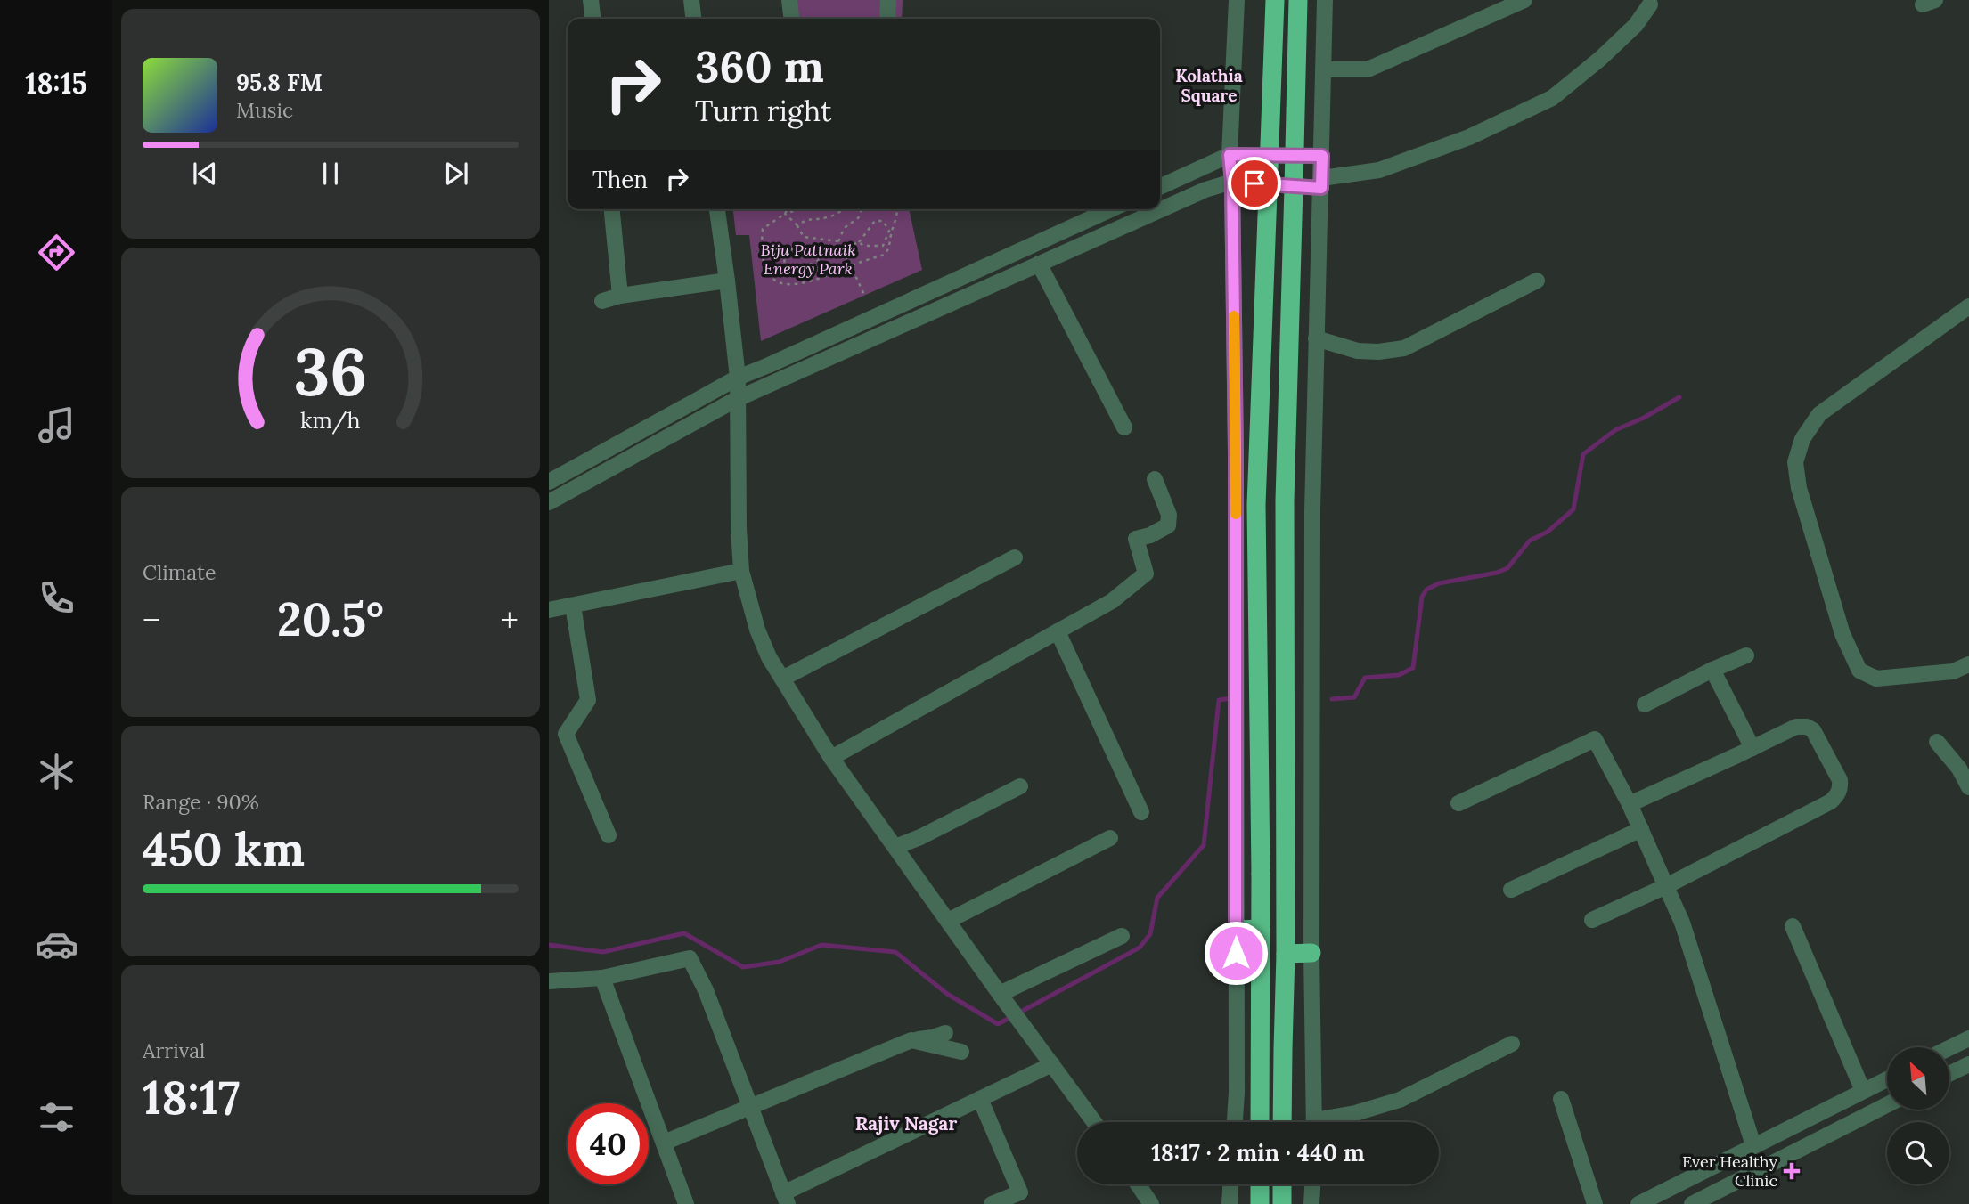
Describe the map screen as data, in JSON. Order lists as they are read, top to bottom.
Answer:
{
  "districts": ["Kolathia Square", "Rajiv Nagar"],
  "parks": ["Biju Pattnaik Energy Park"],
  "places": {
    "health": ["Ever Healthy Clinic"]
  },
  "north": "top left",
  "page": {
    "tabs": "18:15",
    "turn": ["360 m", "Turn right"],
    "song": ["95.8 FM", "Music"],
    "then": "Then",
    "tile": [
      "Climate",
      ["Range · 90%", "450 km"],
      ["Arrival", "18:17"]
    ],
    "heat": ["−", "20.5°", "+"],
    "limit": "40",
    "trip": "18:17 · 2 min · 440 m",
    "gauge": ["36", "km/h"]
  }
}
